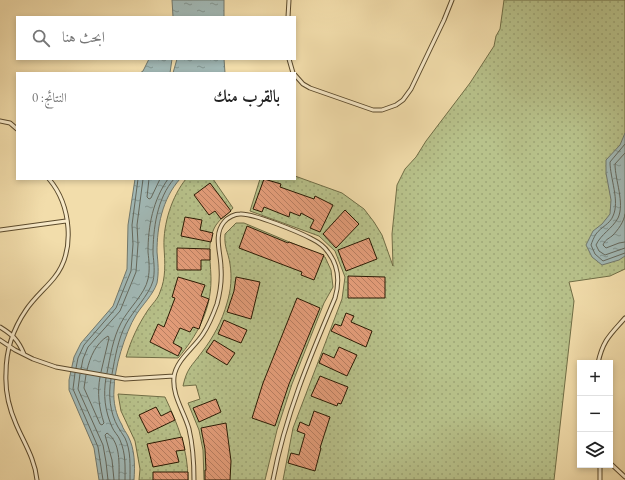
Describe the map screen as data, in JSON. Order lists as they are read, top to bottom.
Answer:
{
  "page": {
    "search": "ابحث هنا",
    "heading": ["بالقرب منك", "النتائج: 0"],
    "map_buttons": ["+", "−"]
  }
}
